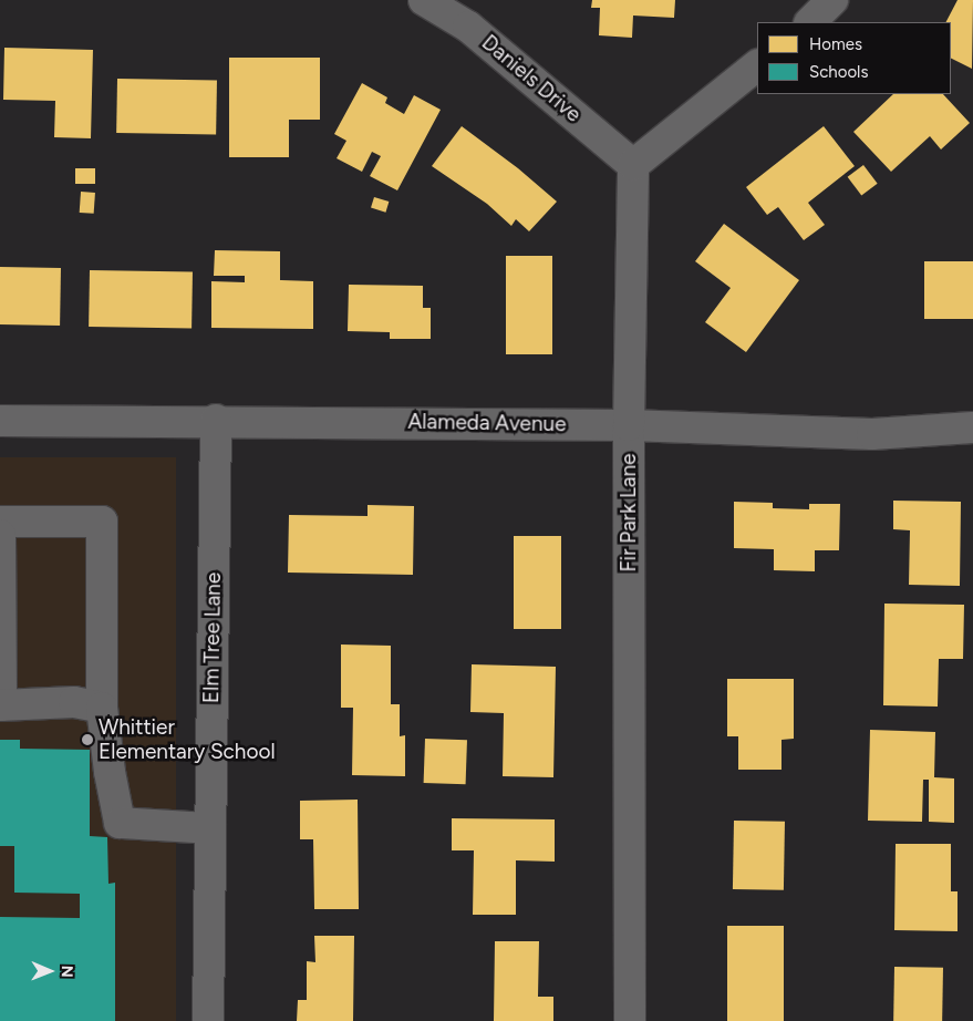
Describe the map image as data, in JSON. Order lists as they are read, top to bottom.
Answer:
{
  "streets": {
    "street": [
      "Daniels Drive",
      "Alameda Avenue",
      "Fir Park Lane",
      "Elm Tree Lane"
    ]
  },
  "crossings": [
    ["Daniels Drive", "Fir Park Lane"],
    ["Alameda Avenue", "Fir Park Lane"],
    ["Alameda Avenue", "Elm Tree Lane"]
  ],
  "places": ["Whittier Elementary School"],
  "legend": ["Homes", "Schools"],
  "north": "right"
}
